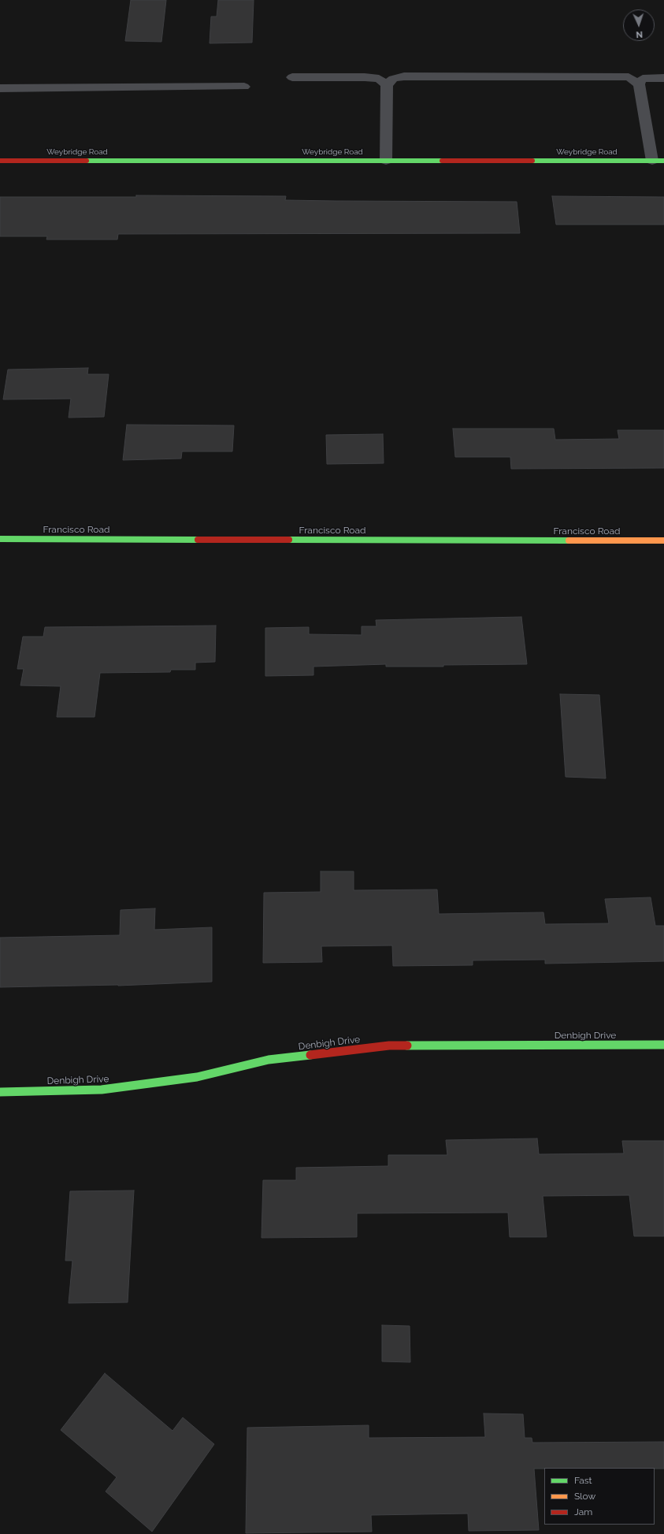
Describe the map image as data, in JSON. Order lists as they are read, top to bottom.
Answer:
{
  "streets": {
    "street": ["Weybridge Road", "Francisco Road", "Denbigh Drive"]
  },
  "legend": ["Fast", "Slow", "Jam"],
  "north": "bottom"
}
